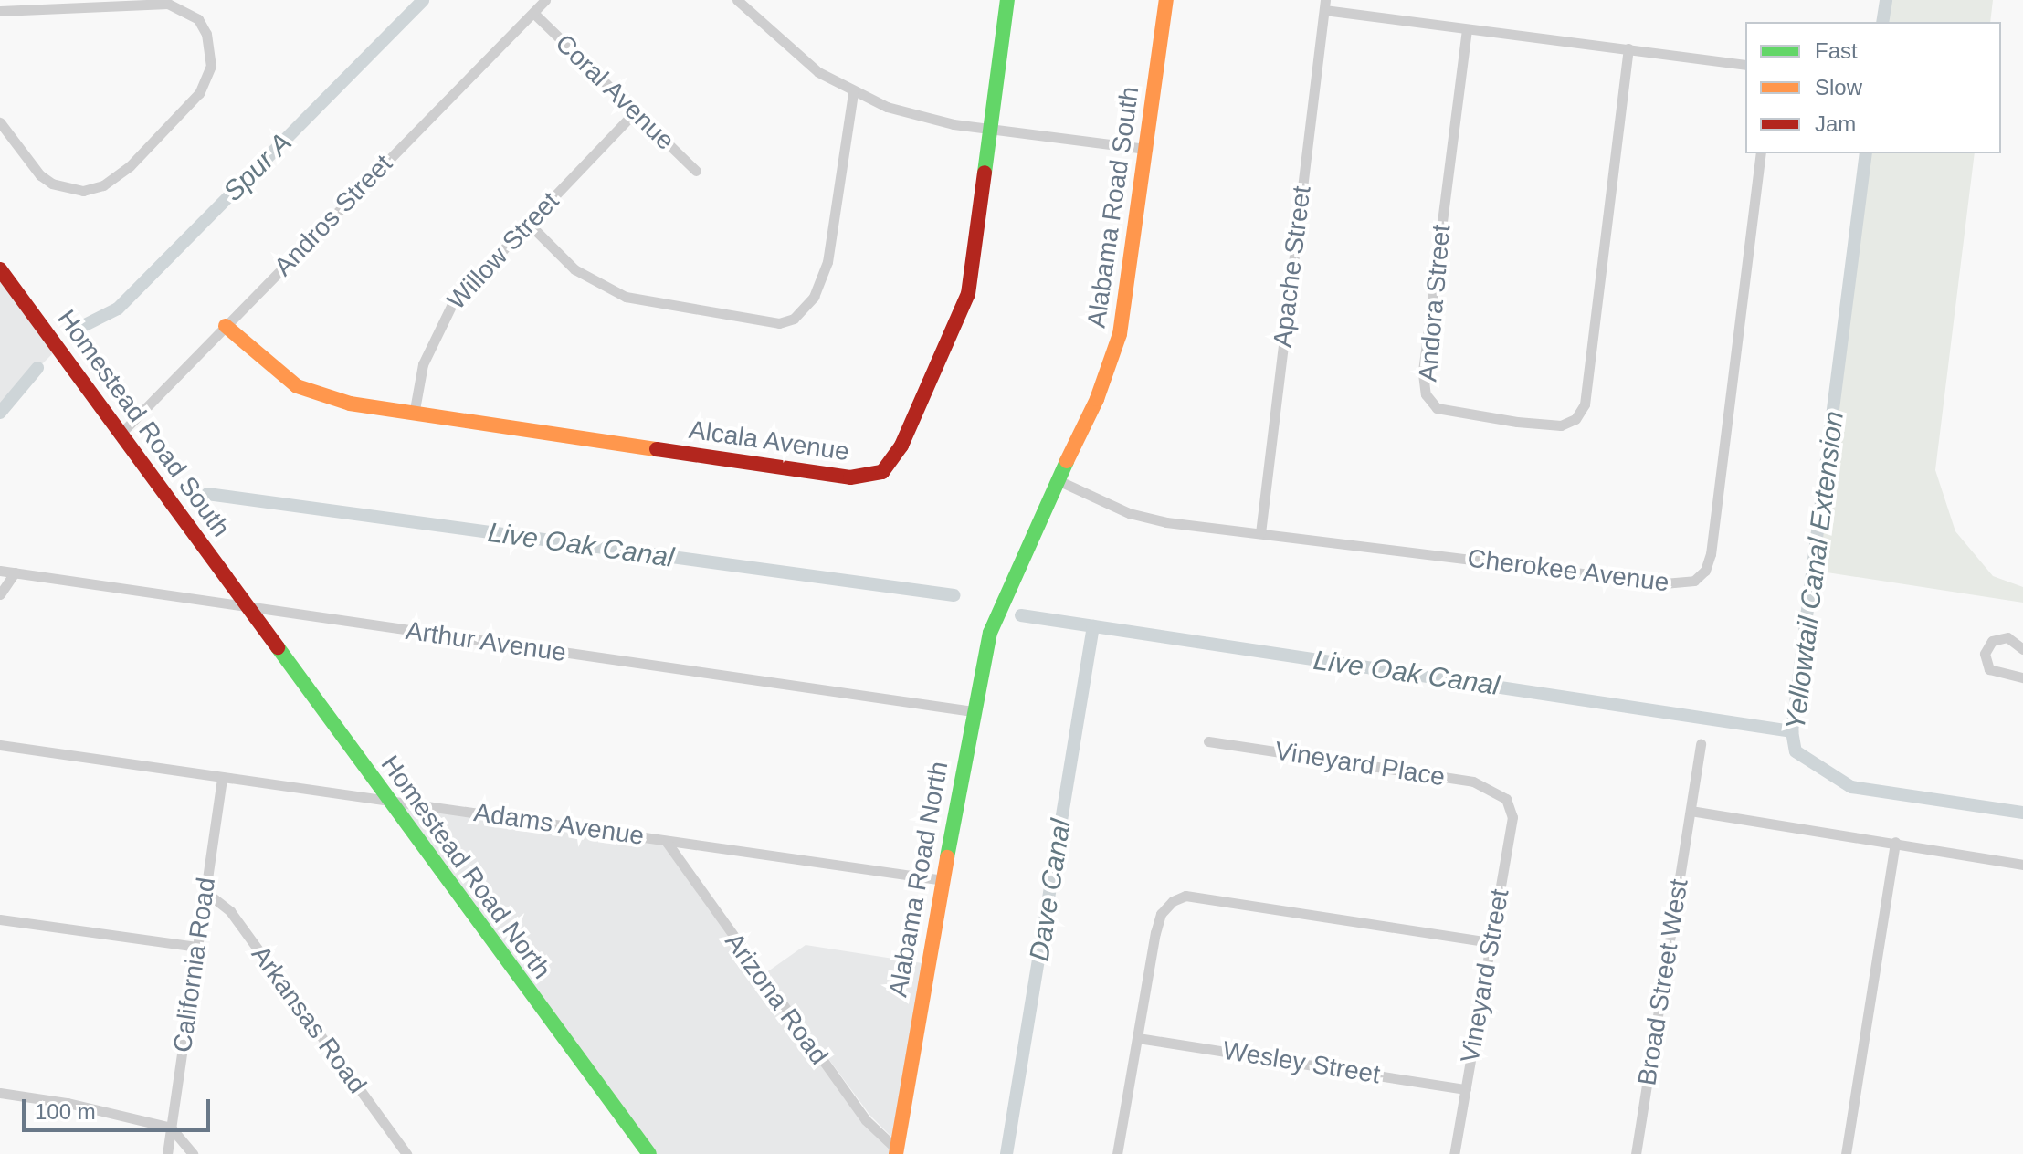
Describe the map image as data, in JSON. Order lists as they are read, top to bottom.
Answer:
{
  "streets": {
    "street": [
      "Coral Avenue",
      "Alabama Road South",
      "Andros Street",
      "Willow Street",
      "Apache Street",
      "Andora Street",
      "Homestead Road South",
      "Alcala Avenue",
      "Cherokee Avenue",
      "Arthur Avenue",
      "Vineyard Place",
      "Adams Avenue",
      "Homestead Road North",
      "Alabama Road North",
      "California Road",
      "Vineyard Street",
      "Broad Street West",
      "Arizona Road",
      "Arkansas Road",
      "Wesley Street"
    ]
  },
  "crossings": [
    ["Coral Avenue", "Andros Street"],
    ["Coral Avenue", "Willow Street"],
    ["Alabama Road South", "Cherokee Avenue"],
    ["Alabama Road South", "Alabama Road North"],
    ["Andros Street", "Homestead Road South"],
    ["Andros Street", "Alcala Avenue"],
    ["Willow Street", "Alcala Avenue"],
    ["Apache Street", "Cherokee Avenue"],
    ["Homestead Road South", "Arthur Avenue"],
    ["Homestead Road South", "Homestead Road North"],
    ["Arthur Avenue", "Homestead Road North"],
    ["Arthur Avenue", "Alabama Road North"],
    ["Vineyard Place", "Vineyard Street"],
    ["Adams Avenue", "Homestead Road North"],
    ["Adams Avenue", "Alabama Road North"],
    ["Adams Avenue", "California Road"],
    ["Adams Avenue", "Arizona Road"],
    ["Alabama Road North", "Arizona Road"],
    ["California Road", "Arkansas Road"],
    ["Vineyard Street", "Wesley Street"]
  ],
  "water": [
    "Spur A",
    "Live Oak Canal",
    "Yellowtail Canal Extension",
    "Dave Canal"
  ],
  "legend": ["Fast", "Slow", "Jam"],
  "scale_bar": "100 m"
}
